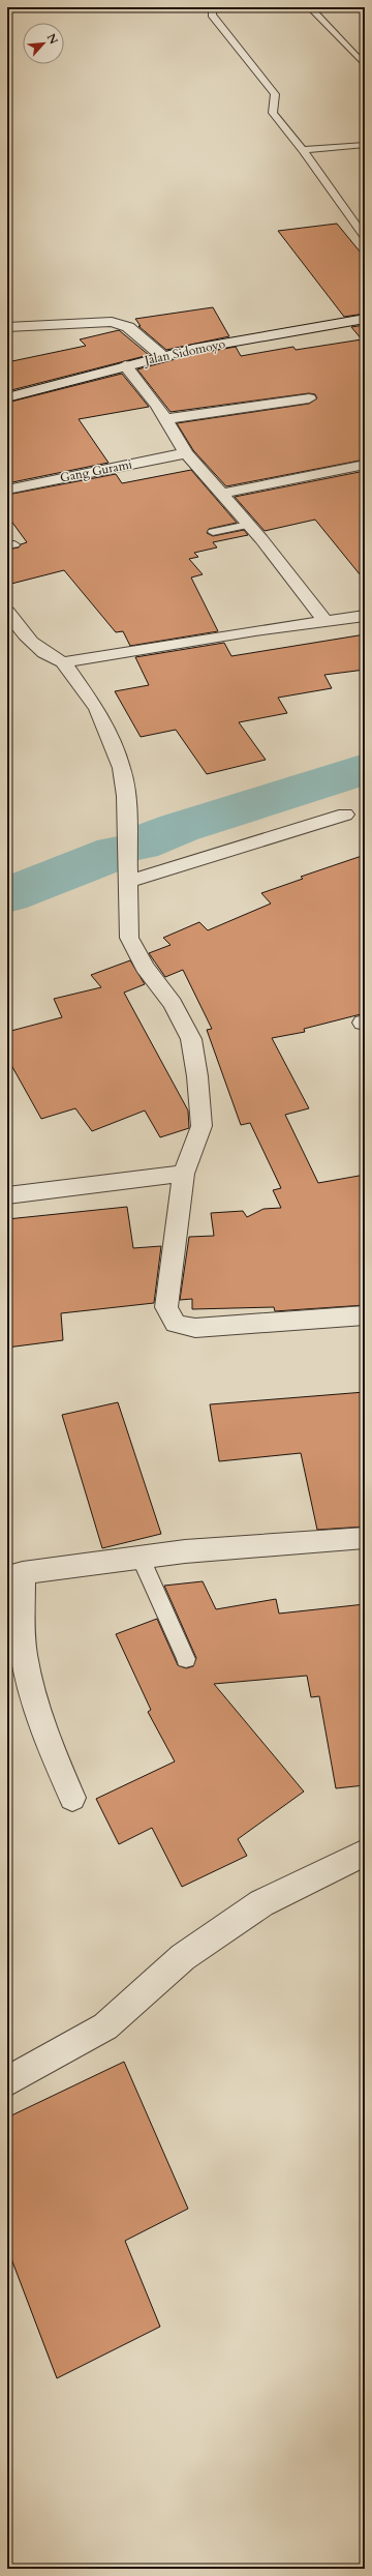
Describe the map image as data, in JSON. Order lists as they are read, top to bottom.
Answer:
{
  "streets": {
    "street": ["Jalan Sidomoyo", "Gang Gurami"]
  },
  "north": "top right"
}
